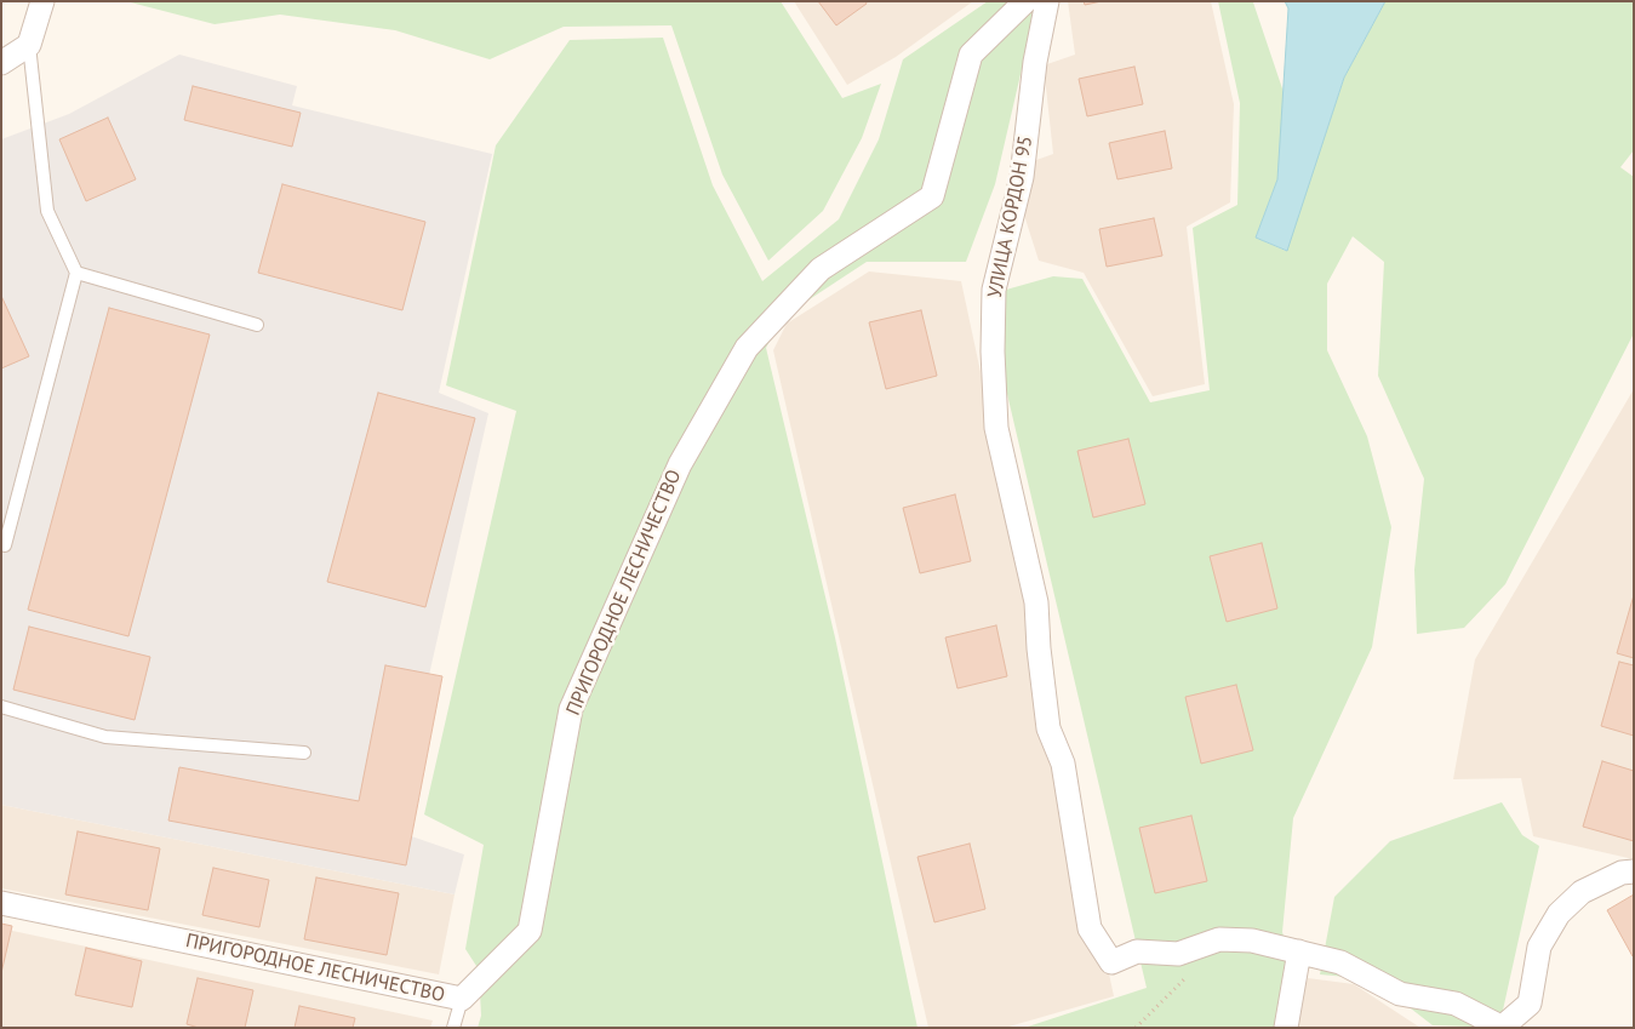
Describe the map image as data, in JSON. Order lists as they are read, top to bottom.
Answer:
{
  "streets": {
    "street": ["УЛИЦА КОРДОН 95", "ПРИГОРОДНОЕ ЛЕСНИЧЕСТВО"]
  }
}
